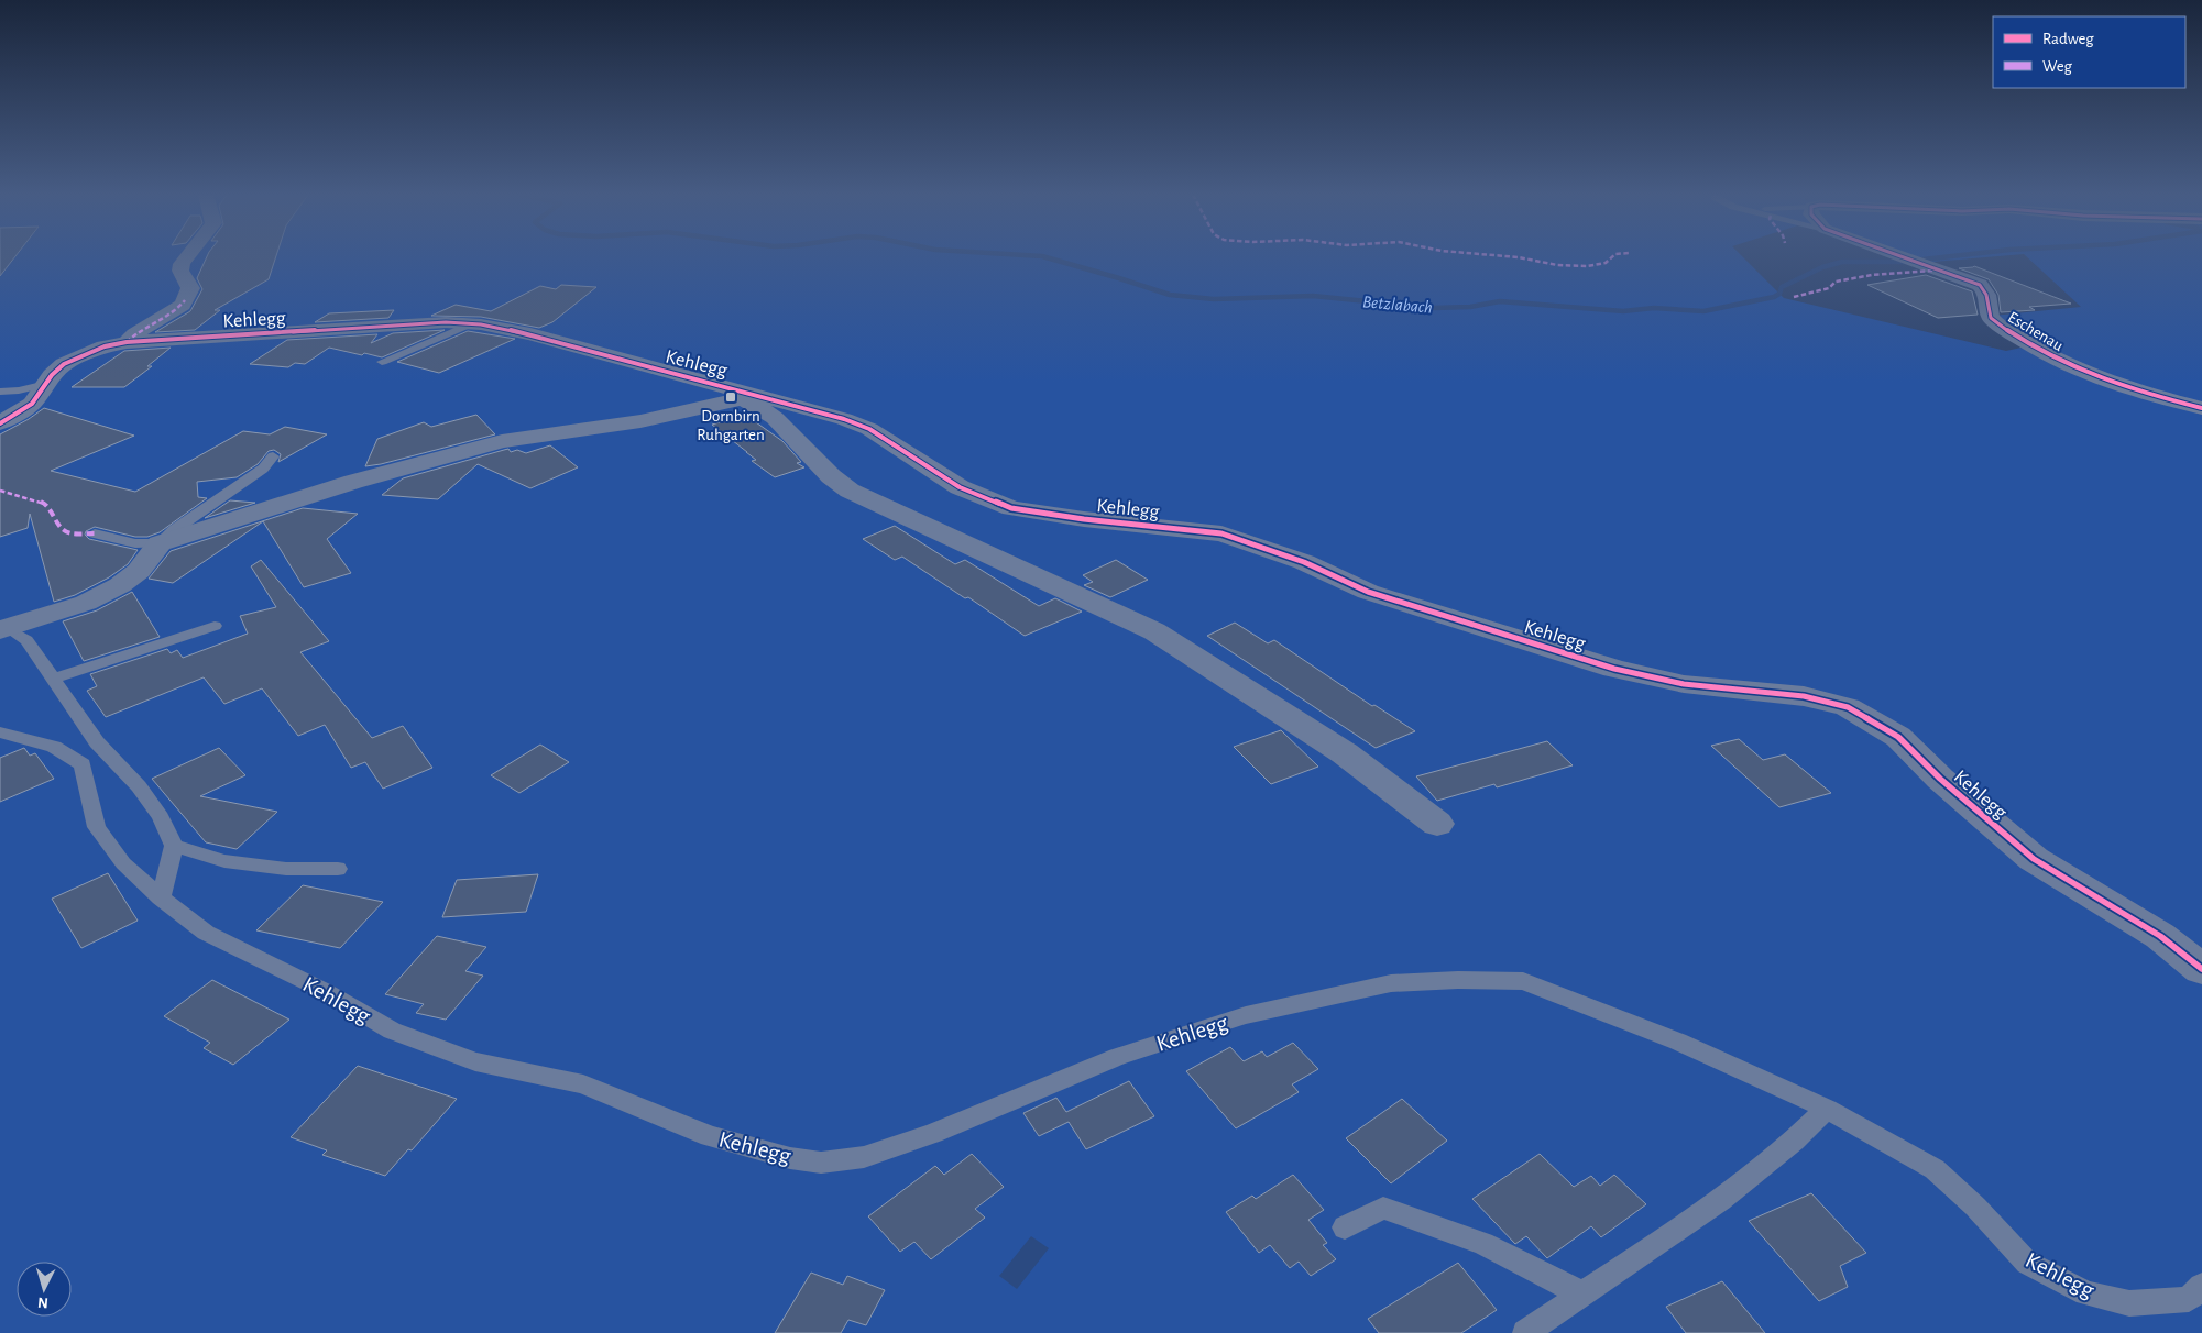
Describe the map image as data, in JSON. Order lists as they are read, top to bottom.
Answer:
{
  "streets": {
    "street": ["Kehlegg", "Eschenau"]
  },
  "water": ["Betzlabach"],
  "places": {
    "transit": ["Dornbirn Ruhgarten"]
  },
  "legend": ["Radweg", "Weg"],
  "north": "bottom"
}
